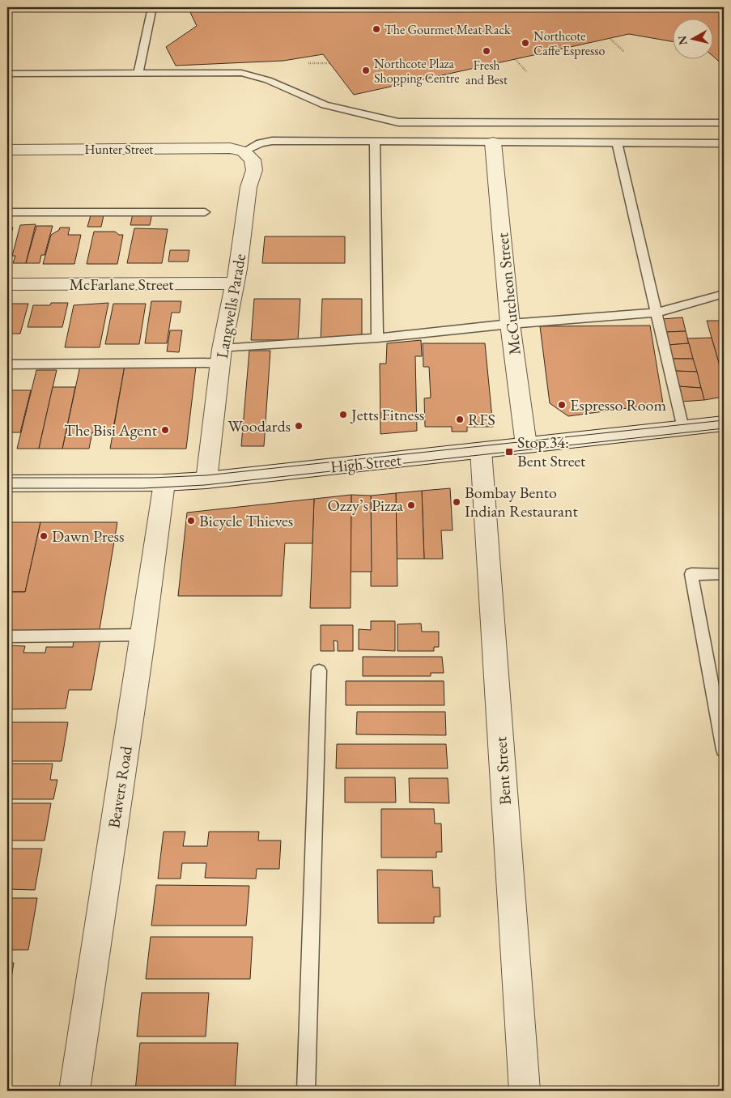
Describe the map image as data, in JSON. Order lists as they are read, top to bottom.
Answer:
{
  "streets": {
    "street": [
      "Hunter Street",
      "McFarlane Street",
      "McCutcheon Street",
      "Langwells Parade",
      "High Street",
      "Bent Street",
      "Beavers Road"
    ]
  },
  "crossings": [
    ["Hunter Street", "Langwells Parade"],
    ["McFarlane Street", "Langwells Parade"],
    ["McCutcheon Street", "High Street"],
    ["Langwells Parade", "High Street"],
    ["High Street", "Bent Street"],
    ["High Street", "Beavers Road"]
  ],
  "places": {
    "other": [
      "The Gourmet Meat Rack",
      "Northcote Caffe Espresso",
      "Fresh and Best",
      "Northcote Plaza Shopping Centre",
      "Espresso Room",
      "Jetts Fitness",
      "RFS",
      "Woodards",
      "The Bisi Agent",
      "Bombay Bento Indian Restaurant",
      "Ozzy’s Pizza",
      "Bicycle Thieves",
      "Dawn Press"
    ],
    "transit": ["Stop 34: Bent Street"]
  },
  "north": "left"
}
